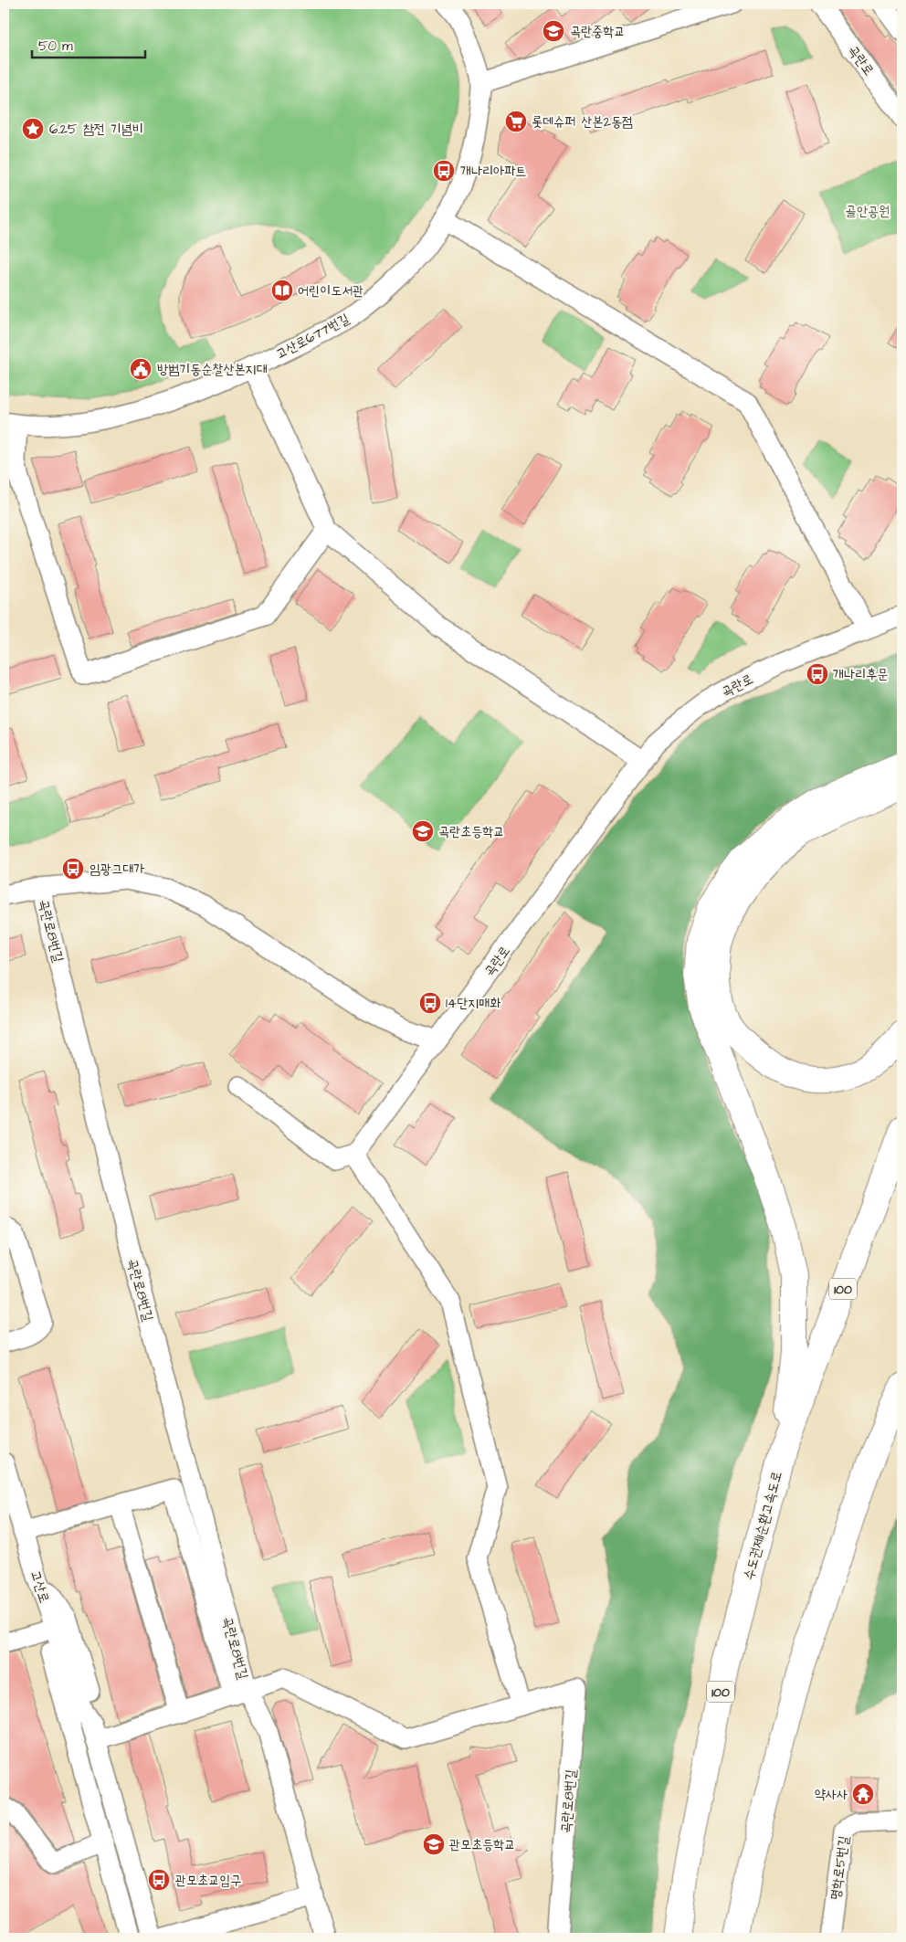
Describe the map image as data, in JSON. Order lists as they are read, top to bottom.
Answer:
{
  "streets": {
    "highway": ["100", "수도권제1순환고속도로"],
    "street": [
      "곡란로",
      "고산로677번길",
      "곡란로8번길",
      "고산로",
      "명학로5번길"
    ]
  },
  "parks": ["골안공원"],
  "places": {
    "school or university": ["곡란중학교", "곡란초등학교", "관모초등학교"],
    "supermarket": ["롯데슈퍼 산본2동점"],
    "place": ["6.25 참전 기념비"],
    "bus stop": [
      "개나리아파트",
      "개나리후문",
      "임광그대가",
      "14단지매화",
      "관모초교입구"
    ],
    "library": ["어린이도서관"],
    "public building": ["방범기동순찰산본지대"],
    "temple": ["약사사"]
  },
  "scale_bar": "50 m"
}
